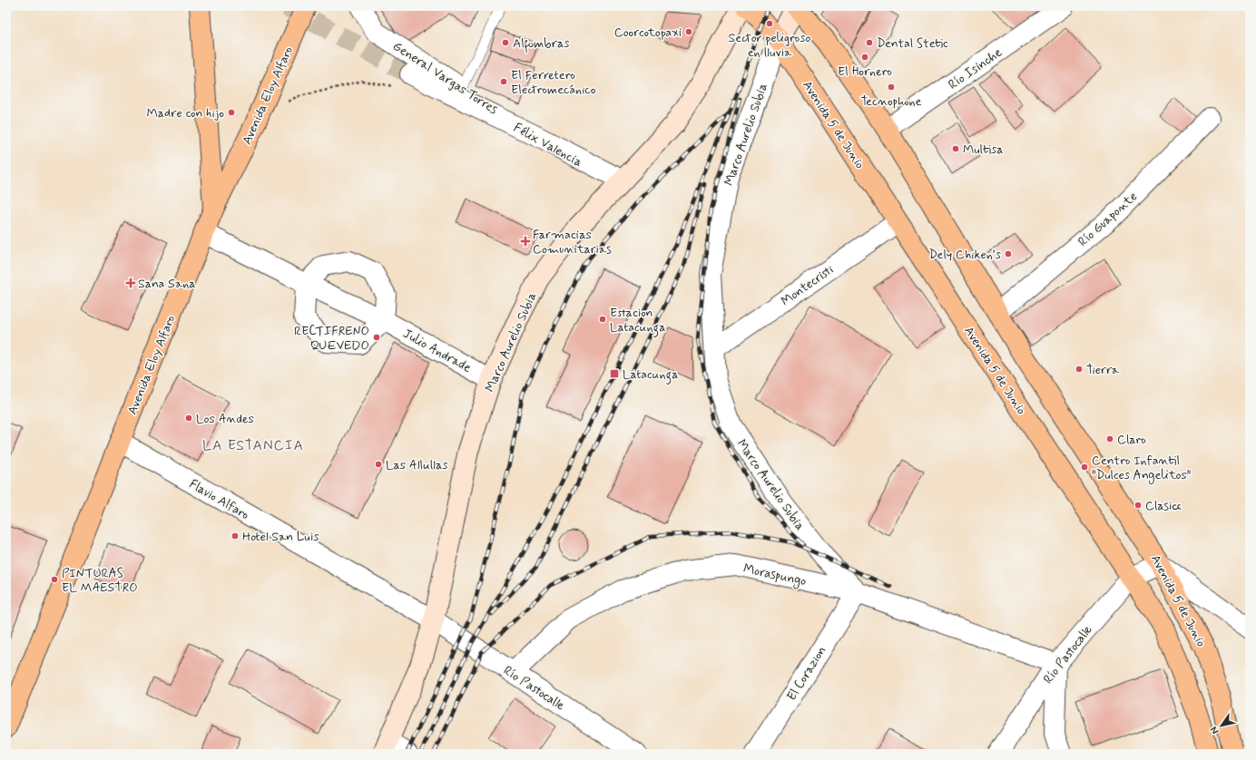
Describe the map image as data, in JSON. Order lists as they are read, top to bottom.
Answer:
{
  "streets": {
    "main road": ["Avenida Eloy Alfaro", "Avenida 5 de Junio"],
    "street": [
      "Río Isinche",
      "General Vargas Torres",
      "Marco Aurelio Subia",
      "Río Guaponte",
      "Montecristi",
      "Julio Andrade",
      "Flavio Alfaro",
      "Moraspungo",
      "Río Pastocalle",
      "El Corazion"
    ]
  },
  "crossings": [
    ["Río Isinche", "Avenida 5 de Junio"],
    ["General Vargas Torres", "Marco Aurelio Subia"],
    ["Avenida Eloy Alfaro", "Julio Andrade"],
    ["Avenida Eloy Alfaro", "Flavio Alfaro"],
    ["Avenida 5 de Junio", "Marco Aurelio Subia"],
    ["Avenida 5 de Junio", "Río Guaponte"],
    ["Avenida 5 de Junio", "Montecristi"],
    ["Avenida 5 de Junio", "Río Pastocalle"],
    ["Marco Aurelio Subia", "Montecristi"],
    ["Marco Aurelio Subia", "Julio Andrade"],
    ["Marco Aurelio Subia", "Flavio Alfaro"],
    ["Marco Aurelio Subia", "Moraspungo"],
    ["Marco Aurelio Subia", "Río Pastocalle"],
    ["Marco Aurelio Subia", "El Corazion"],
    ["Flavio Alfaro", "Río Pastocalle"],
    ["Moraspungo", "Río Pastocalle"],
    ["Moraspungo", "El Corazion"]
  ],
  "districts": ["LA ESTANCIA"],
  "places": {
    "other": [
      "Sector peligroso en lluvia",
      "Coorcotopaxi",
      "Alfombras",
      "Dental Stetic",
      "El Hornero",
      "El Ferretero Electromecánico",
      "Tecnophone",
      "Madre con hijo",
      "Multisa",
      "Dely Chiken's",
      "Estacion Latacunga",
      "RECTIFRENO QUEVEDO",
      "Tierra",
      "Los Andes",
      "Claro",
      "Las Allullas",
      "Centro Infantil \"Dulces Angelitos\"",
      "Clasicc",
      "Hotel San Luis",
      "PINTURAS EL MAESTRO"
    ],
    "health": ["Farmacias Comunitarias", "Sana Sana"],
    "transit": ["Latacunga"]
  },
  "north": "bottom left"
}
